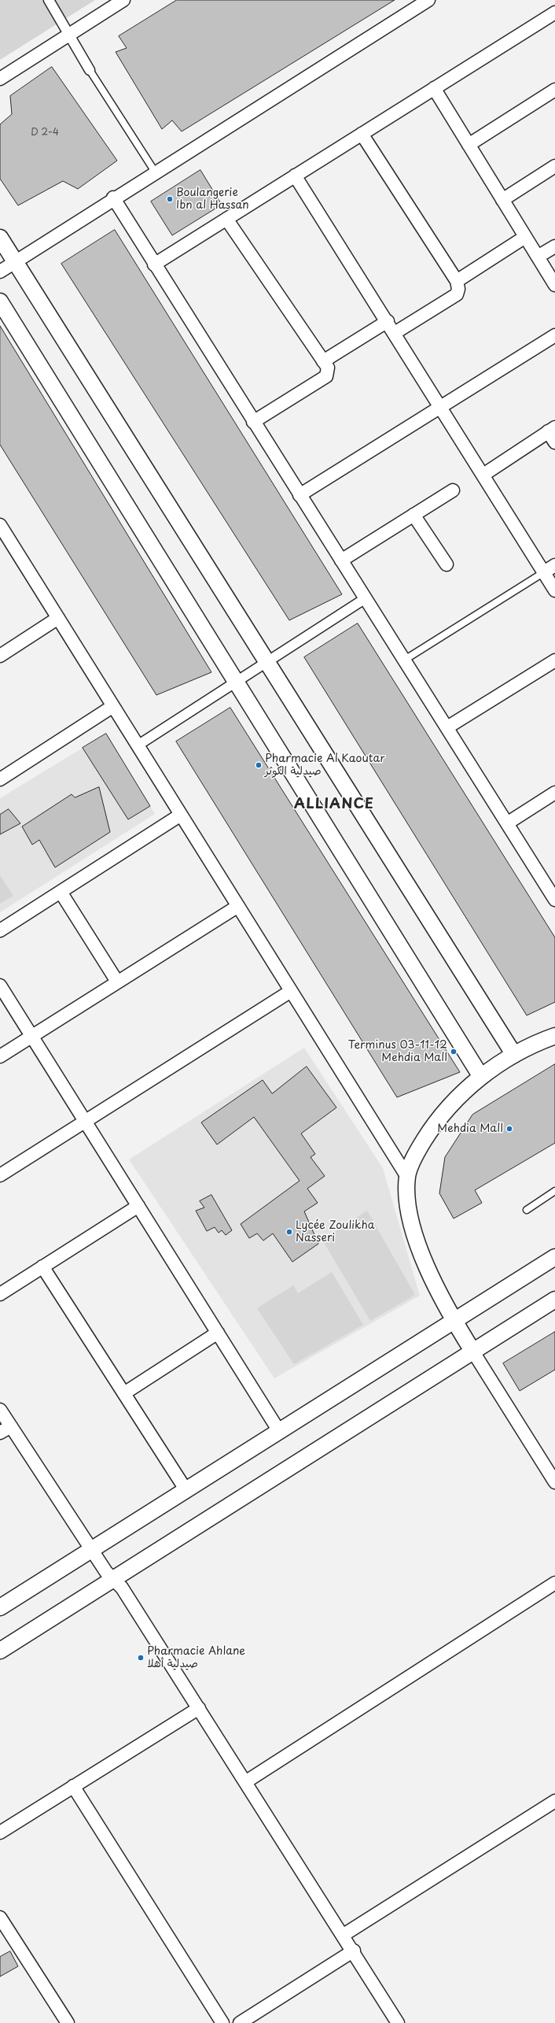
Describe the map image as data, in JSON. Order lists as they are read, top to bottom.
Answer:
{
  "districts": ["ALLIANCE"],
  "places": [
    "Boulangerie Ibn al Hassan",
    "Pharmacie Al Kaoutar صيدلية الكوثر",
    "Terminus 03-11-12 Mehdia Mall",
    "Mehdia Mall",
    "Lycée Zoulikha Nasseri",
    "Pharmacie Ahlane صيدلية أهلا"
  ],
  "house_numbers": ["D 2-4"]
}
